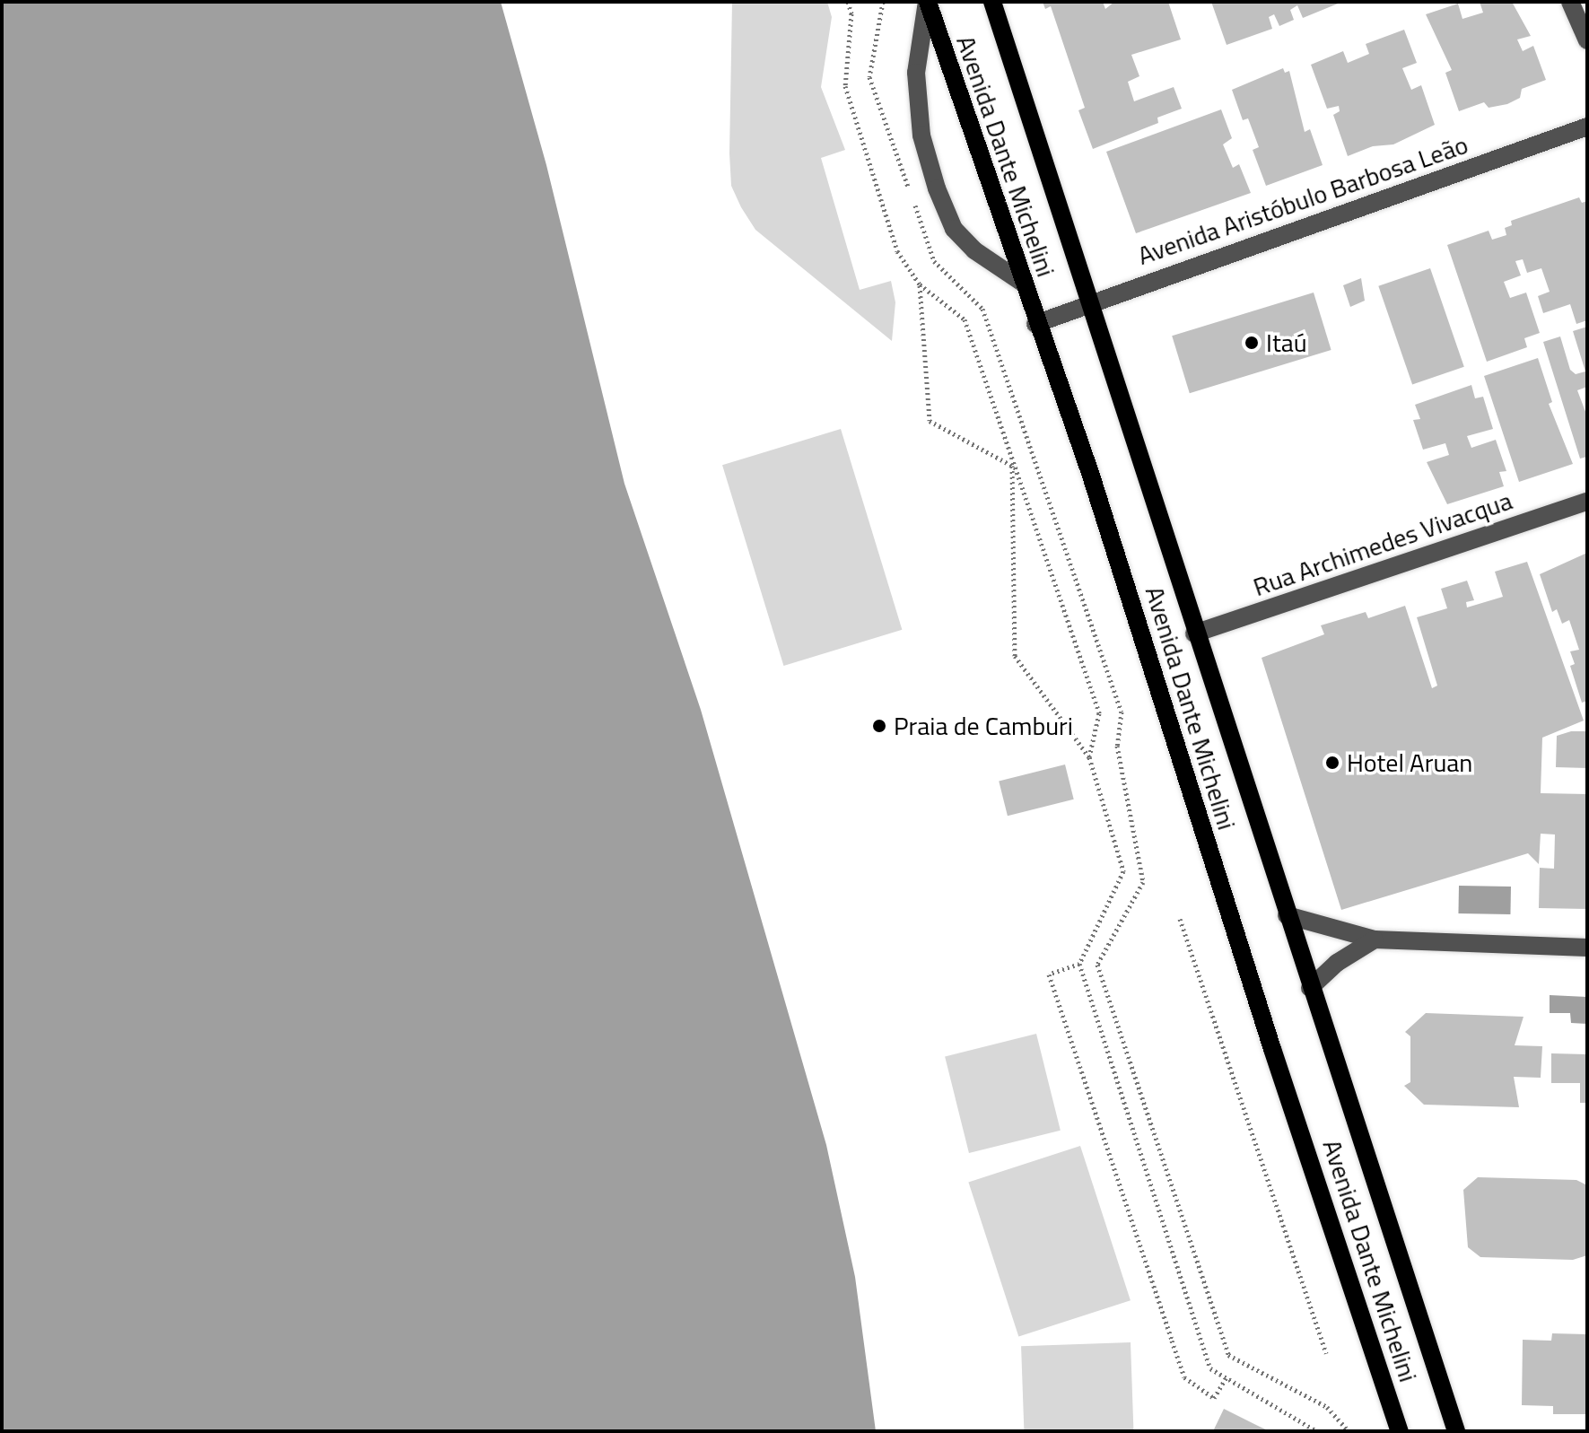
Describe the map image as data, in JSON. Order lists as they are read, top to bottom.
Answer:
{
  "streets": {
    "main road": ["Avenida Dante Michelini"],
    "street": ["Avenida Aristóbulo Barbosa Leão", "Rua Archimedes Vivacqua"]
  },
  "crossings": [
    ["Avenida Dante Michelini", "Avenida Aristóbulo Barbosa Leão"],
    ["Avenida Dante Michelini", "Rua Archimedes Vivacqua"]
  ],
  "places": ["Itaú", "Praia de Camburi", "Hotel Aruan"]
}
